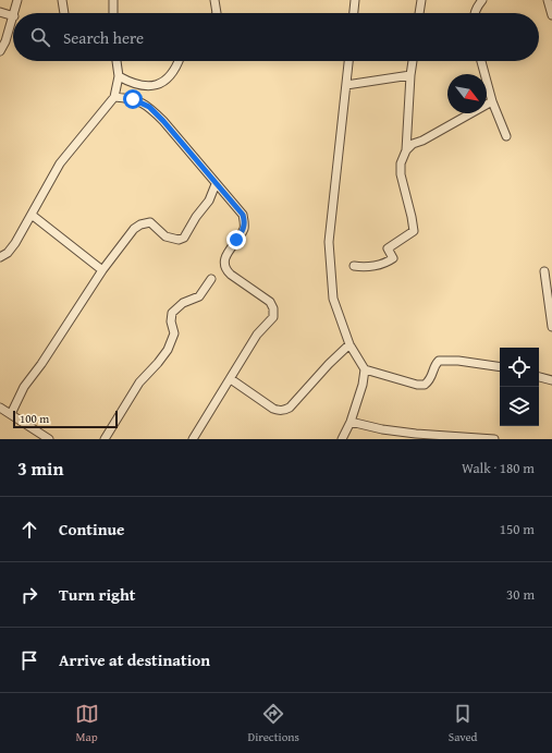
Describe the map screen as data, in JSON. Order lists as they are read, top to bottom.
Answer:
{
  "scale_bar": "100 m",
  "north": "bottom right",
  "page": {
    "search": "Search here",
    "scale": "100 m",
    "heading": ["3 min", "Walk · 180 m"],
    "list": [
      ["Continue", "150 m"],
      ["Turn right", "30 m"],
      "Arrive at destination"
    ],
    "nav": ["Map", "Directions", "Saved"]
  }
}
